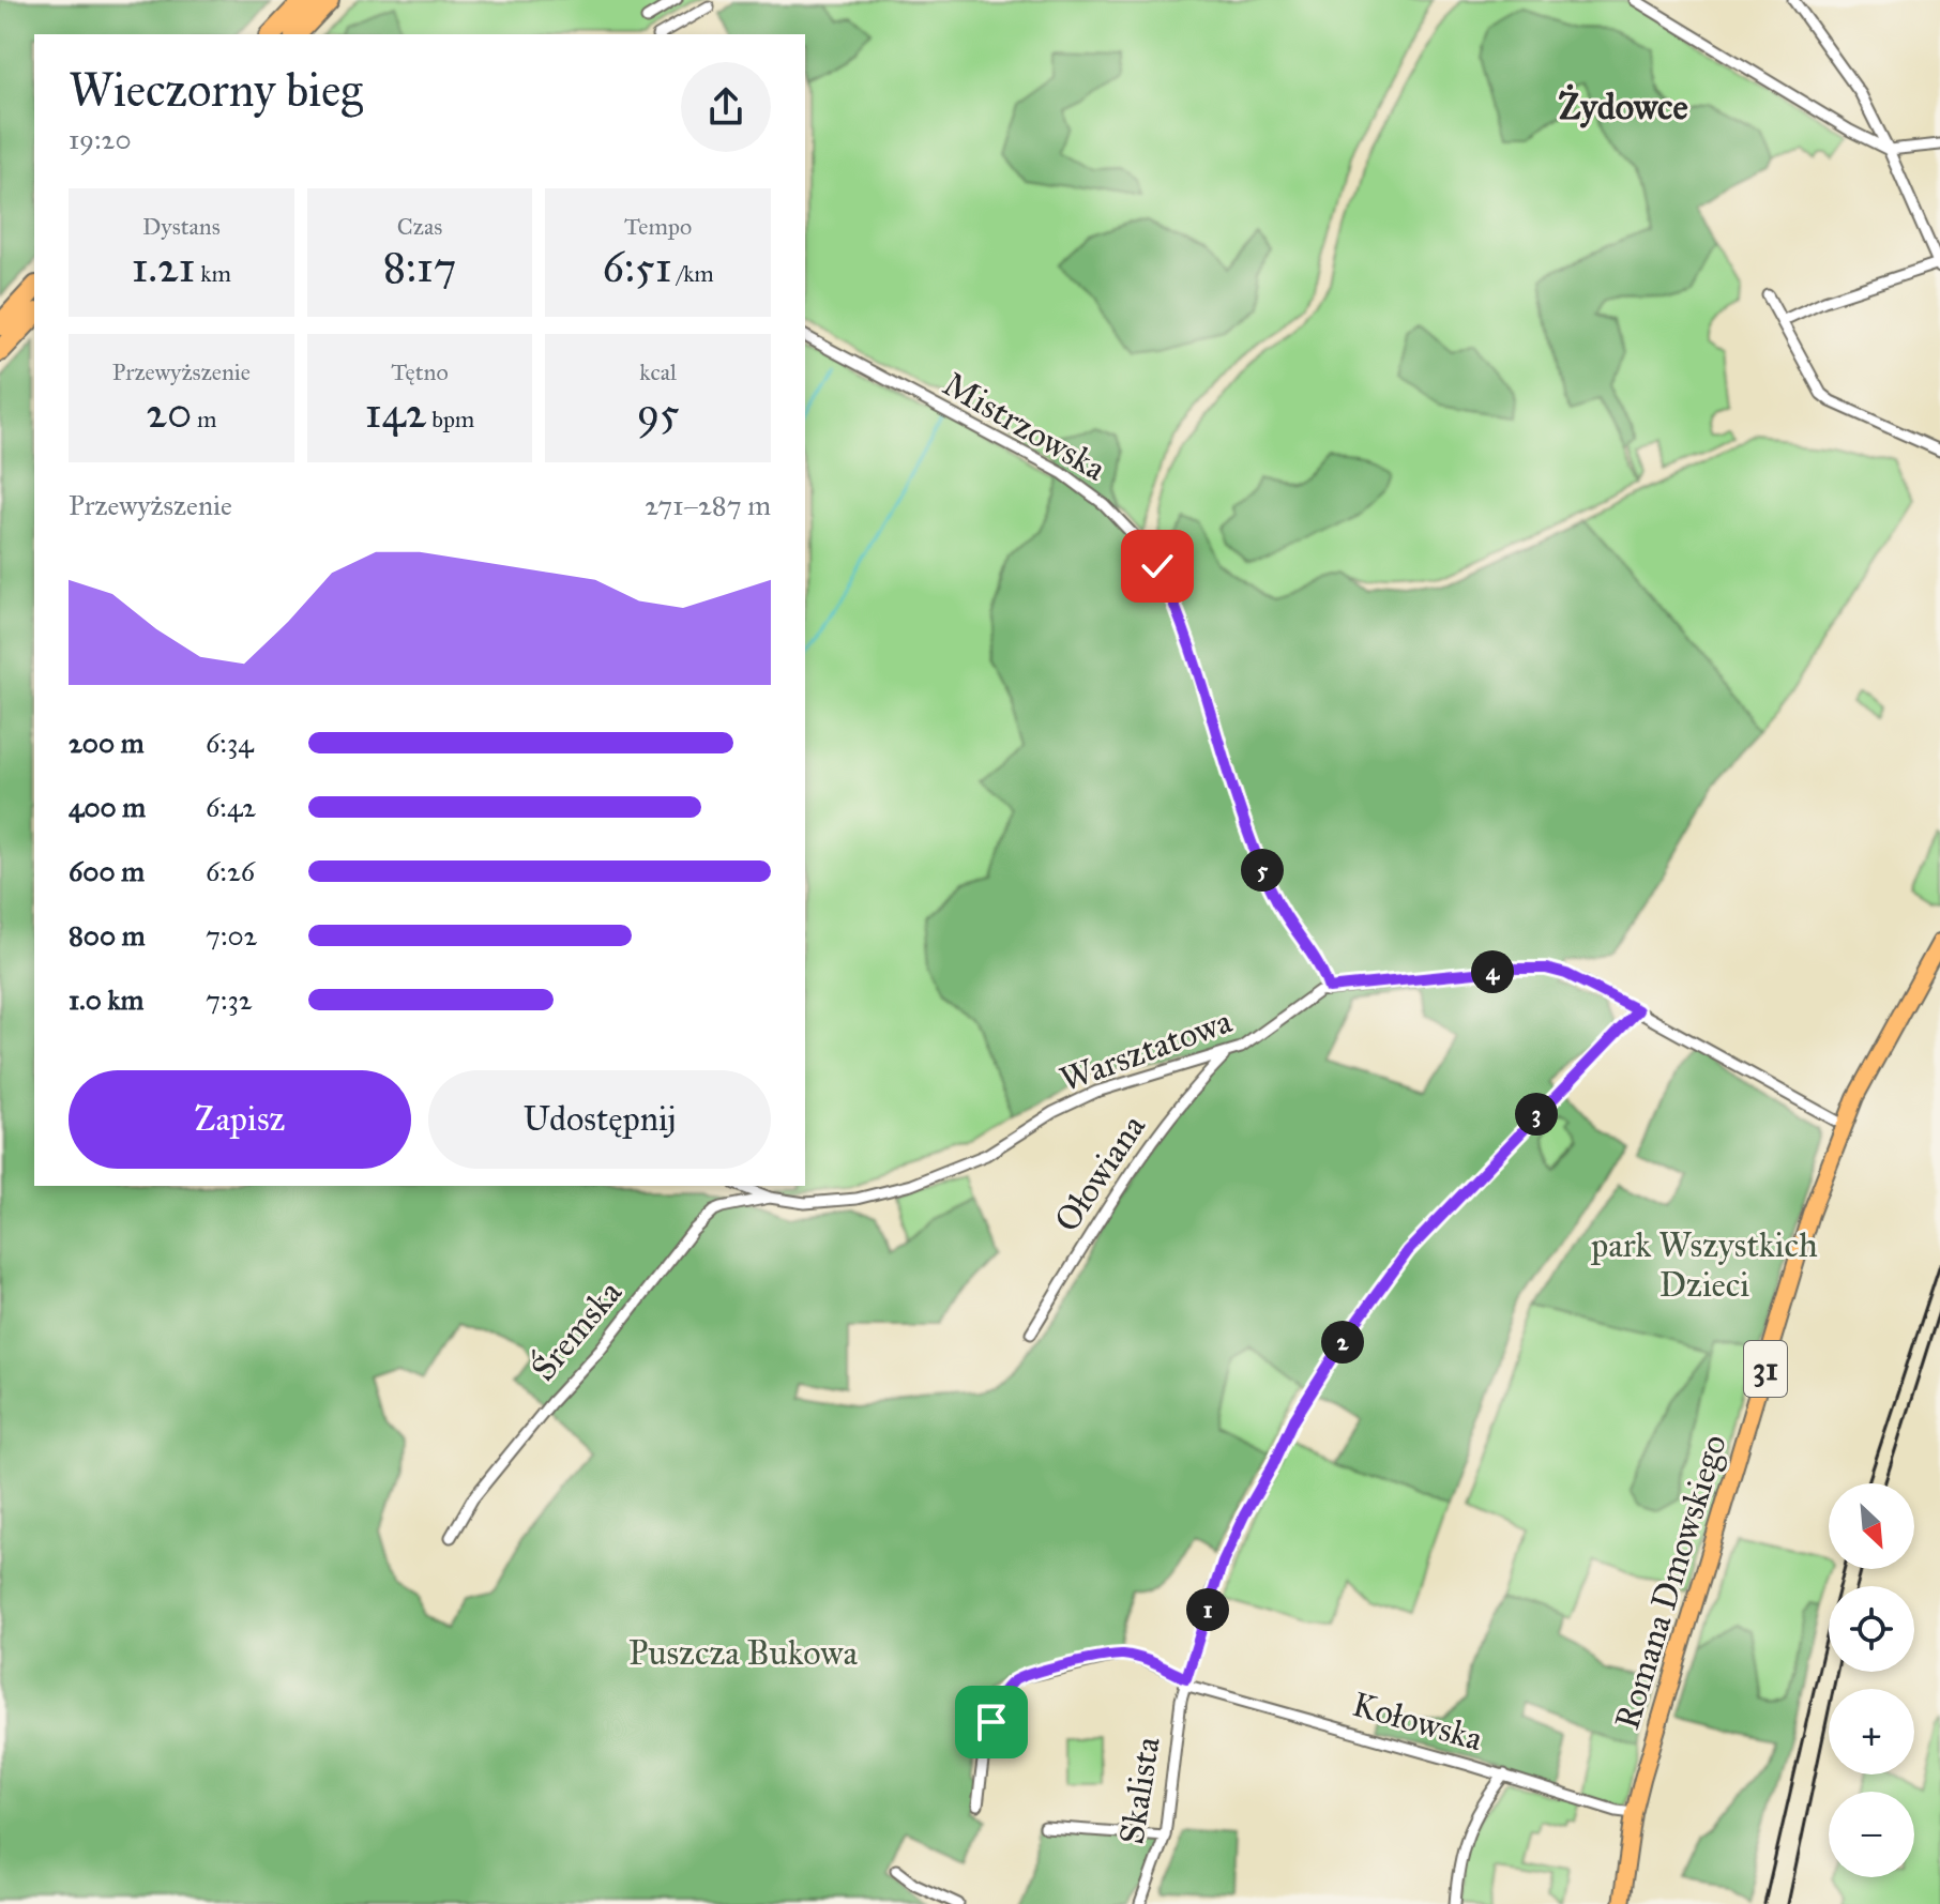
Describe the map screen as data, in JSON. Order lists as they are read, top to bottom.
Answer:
{
  "streets": {
    "main road": ["31", "Romana Dmowskiego"],
    "street": [
      "Mistrzowska",
      "Warsztatowa",
      "Ołowiana",
      "Śremska",
      "Kołowska",
      "Skalista"
    ]
  },
  "crossings": [
    ["Mistrzowska", "Warsztatowa"],
    ["Warsztatowa", "Ołowiana"],
    ["Warsztatowa", "Śremska"],
    ["Warsztatowa", "Romana Dmowskiego"],
    ["Warsztatowa", "Skalista"],
    ["31", "Romana Dmowskiego"],
    ["31", "Kołowska"],
    ["Romana Dmowskiego", "Kołowska"],
    ["Kołowska", "Skalista"]
  ],
  "districts": ["Żydowce"],
  "parks": ["park Wszystkich Dzieci", "Puszcza Bukowa"],
  "north": "bottom right",
  "page": {
    "heading": ["Wieczorny bieg", "19:20"],
    "stats": [
      ["Dystans", "1.21 km"],
      ["Czas", "8:17"],
      ["Tempo", "6:51 /km"],
      ["Przewyższenie", "20 m"],
      ["Tętno", "142 bpm"],
      ["kcal", "95"]
    ],
    "chart": ["Przewyższenie", "271–287 m"],
    "list": [
      {
        "name": "200 m",
        "note": "6:34"
      },
      {
        "name": "400 m",
        "note": "6:42"
      },
      {
        "name": "600 m",
        "note": "6:26"
      },
      {
        "name": "800 m",
        "note": "7:02"
      },
      {
        "name": "1.0 km",
        "note": "7:32"
      }
    ],
    "pins": [
      "5",
      "4",
      "3",
      "2",
      "1"
    ],
    "buttons": ["Zapisz", "Udostępnij"],
    "map_buttons": ["+", "−"]
  }
}
